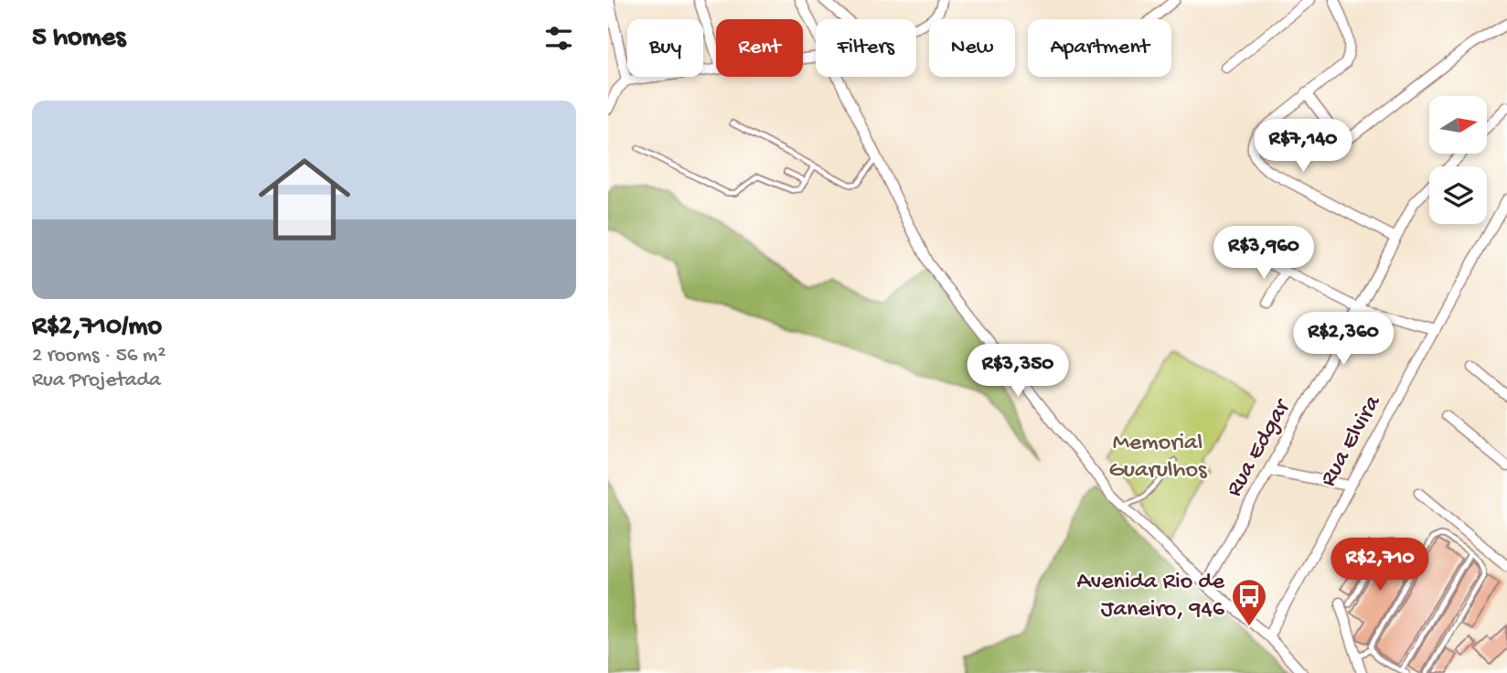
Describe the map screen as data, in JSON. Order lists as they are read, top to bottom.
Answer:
{
  "streets": {
    "street": ["Rua Elvira", "Rua Edgar"]
  },
  "parks": ["Memorial Guarulhos"],
  "places": {
    "bus stop": ["Avenida Rio de Janeiro, 946"]
  },
  "north": "right",
  "page": {
    "heading": "5 homes",
    "chip": [
      "Buy",
      "Rent",
      "Filters",
      "New",
      "Apartment"
    ],
    "list": [
      {
        "name": "R$2,710/mo",
        "note": "2 rooms · 56 m² · Rua Projetada"
      }
    ],
    "price": [
      "R$7,140",
      "R$3,960",
      "R$2,360",
      "R$3,350",
      "R$2,710"
    ]
  }
}
